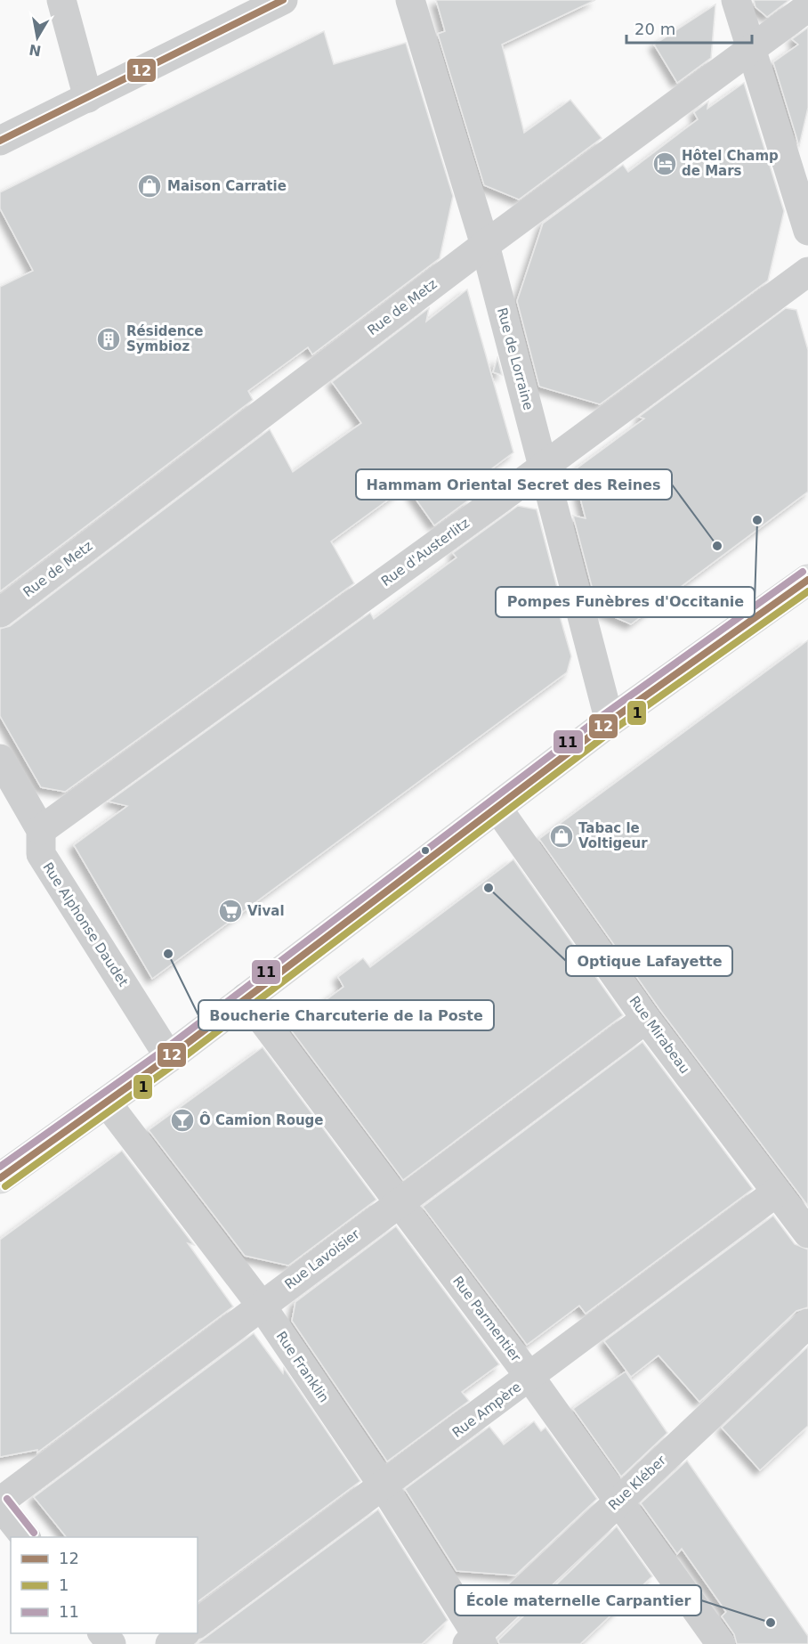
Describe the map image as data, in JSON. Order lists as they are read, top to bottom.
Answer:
{
  "streets": {
    "street": [
      "Rue de Metz",
      "Rue de Lorraine",
      "Rue d'Austerlitz",
      "Rue Alphonse Daudet",
      "Rue Mirabeau",
      "Rue Lavoisier",
      "Rue Parmentier",
      "Rue Franklin",
      "Rue Ampère",
      "Rue Kléber"
    ]
  },
  "crossings": [
    ["Rue de Metz", "Rue de Lorraine"],
    ["Rue de Lorraine", "Rue d'Austerlitz"],
    ["Rue d'Austerlitz", "Rue Alphonse Daudet"],
    ["Rue Mirabeau", "Rue Lavoisier"],
    ["Rue Mirabeau", "Rue Ampère"],
    ["Rue Lavoisier", "Rue Parmentier"],
    ["Rue Lavoisier", "Rue Franklin"],
    ["Rue Parmentier", "Rue Ampère"],
    ["Rue Parmentier", "Rue Kléber"],
    ["Rue Franklin", "Rue Ampère"],
    ["Rue Franklin", "Rue Kléber"]
  ],
  "places": {
    "hotel": ["Hôtel Champ de Mars"],
    "shop": ["Maison Carratie", "Tabac le Voltigeur"],
    "building": ["Résidence Symbioz"],
    "other": [
      "Pompes Funèbres d'Occitanie",
      "Hammam Oriental Secret des Reines",
      "Optique Lafayette",
      "Boucherie Charcuterie de la Poste",
      "École maternelle Carpantier"
    ],
    "supermarket": ["Vival"],
    "bar": ["Ô Camion Rouge"]
  },
  "lines": ["transit line 12", "transit line 11", "transit line 1"],
  "legend": ["12", "1", "11"],
  "scale_bar": "20 m",
  "north": "bottom"
}
